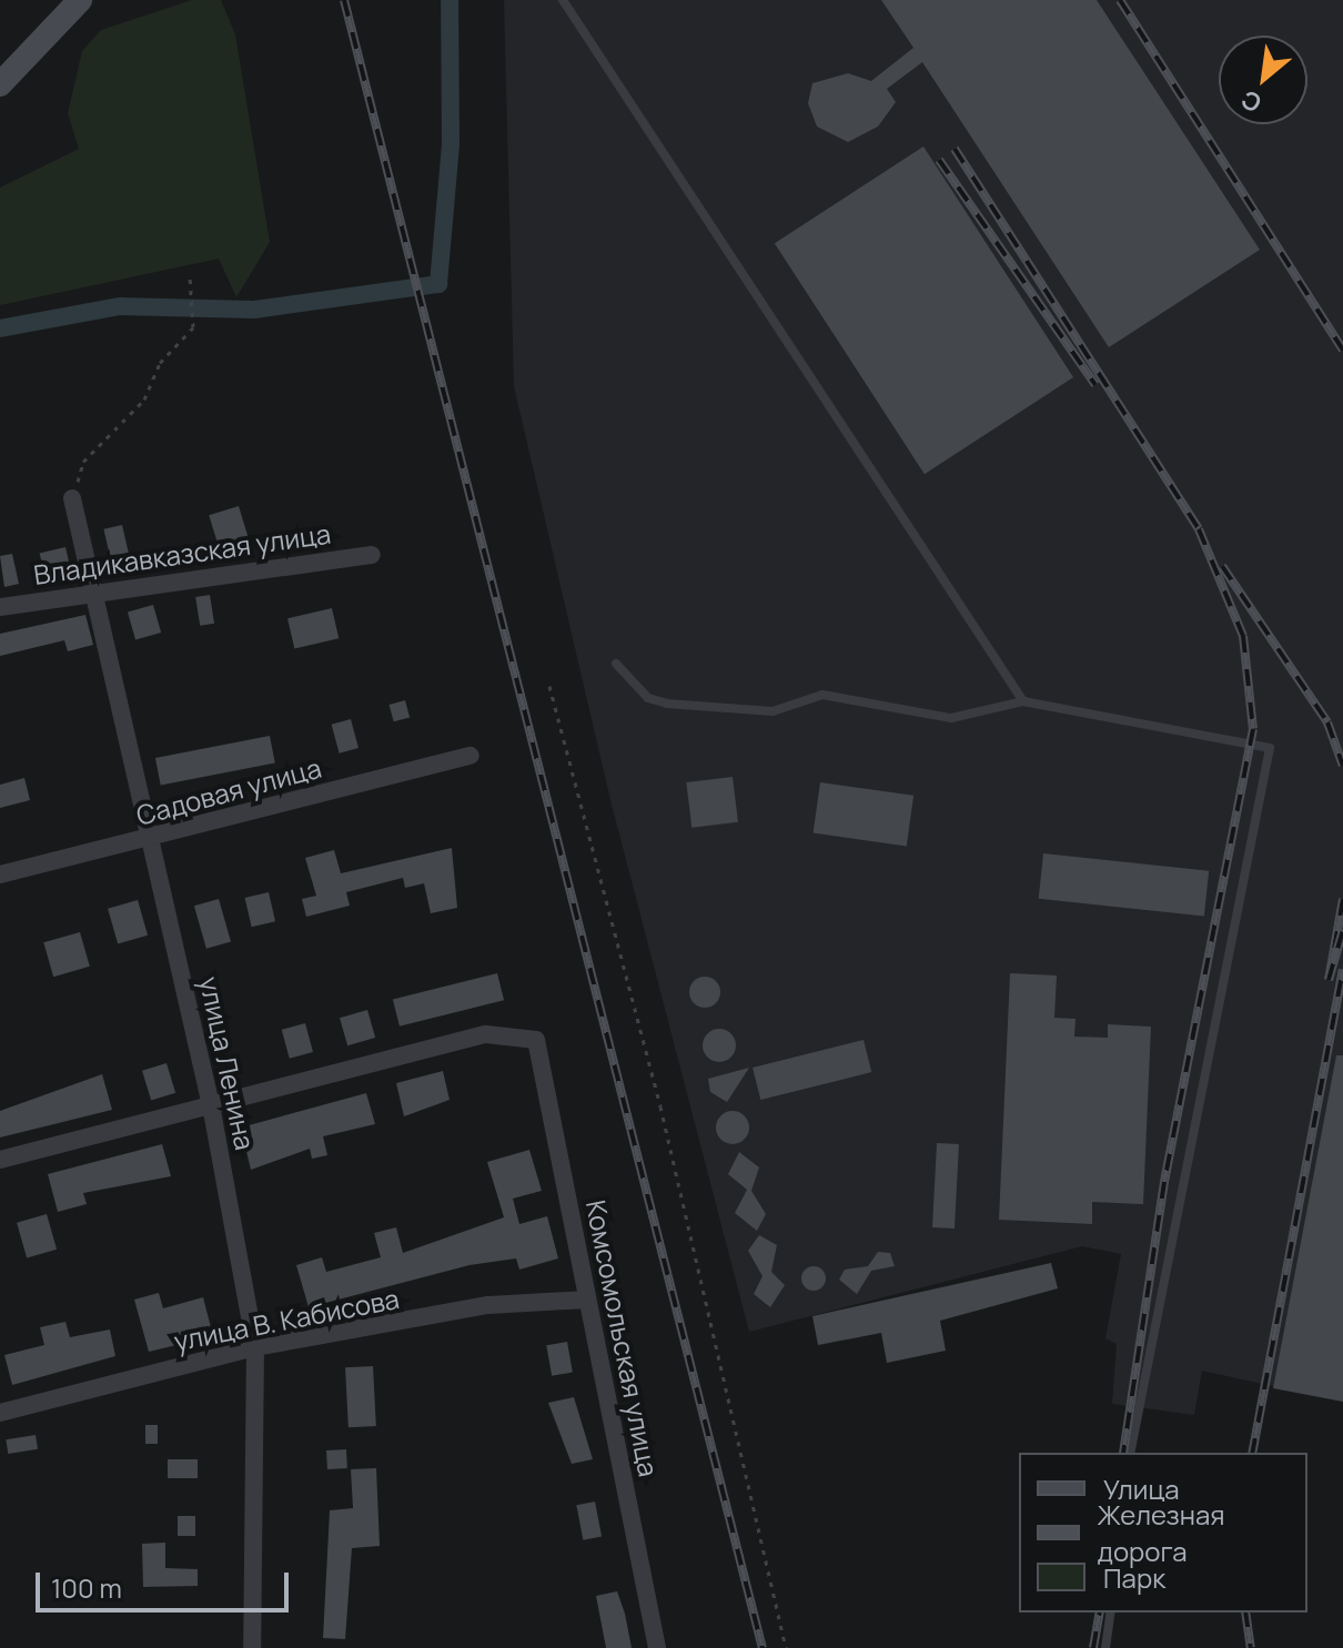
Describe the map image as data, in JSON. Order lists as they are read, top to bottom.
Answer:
{
  "streets": {
    "street": [
      "Владикавказская улица",
      "Садовая улица",
      "улица Ленина",
      "улица В. Кабисова",
      "Комсомольская улица"
    ]
  },
  "crossings": [
    ["Владикавказская улица", "улица Ленина"],
    ["Садовая улица", "улица Ленина"],
    ["улица Ленина", "улица В. Кабисова"],
    ["улица Ленина", "Комсомольская улица"],
    ["улица В. Кабисова", "Комсомольская улица"]
  ],
  "legend": ["Улица", "Железная дорога", "Парк"],
  "scale_bar": "100 m",
  "north": "bottom left"
}
